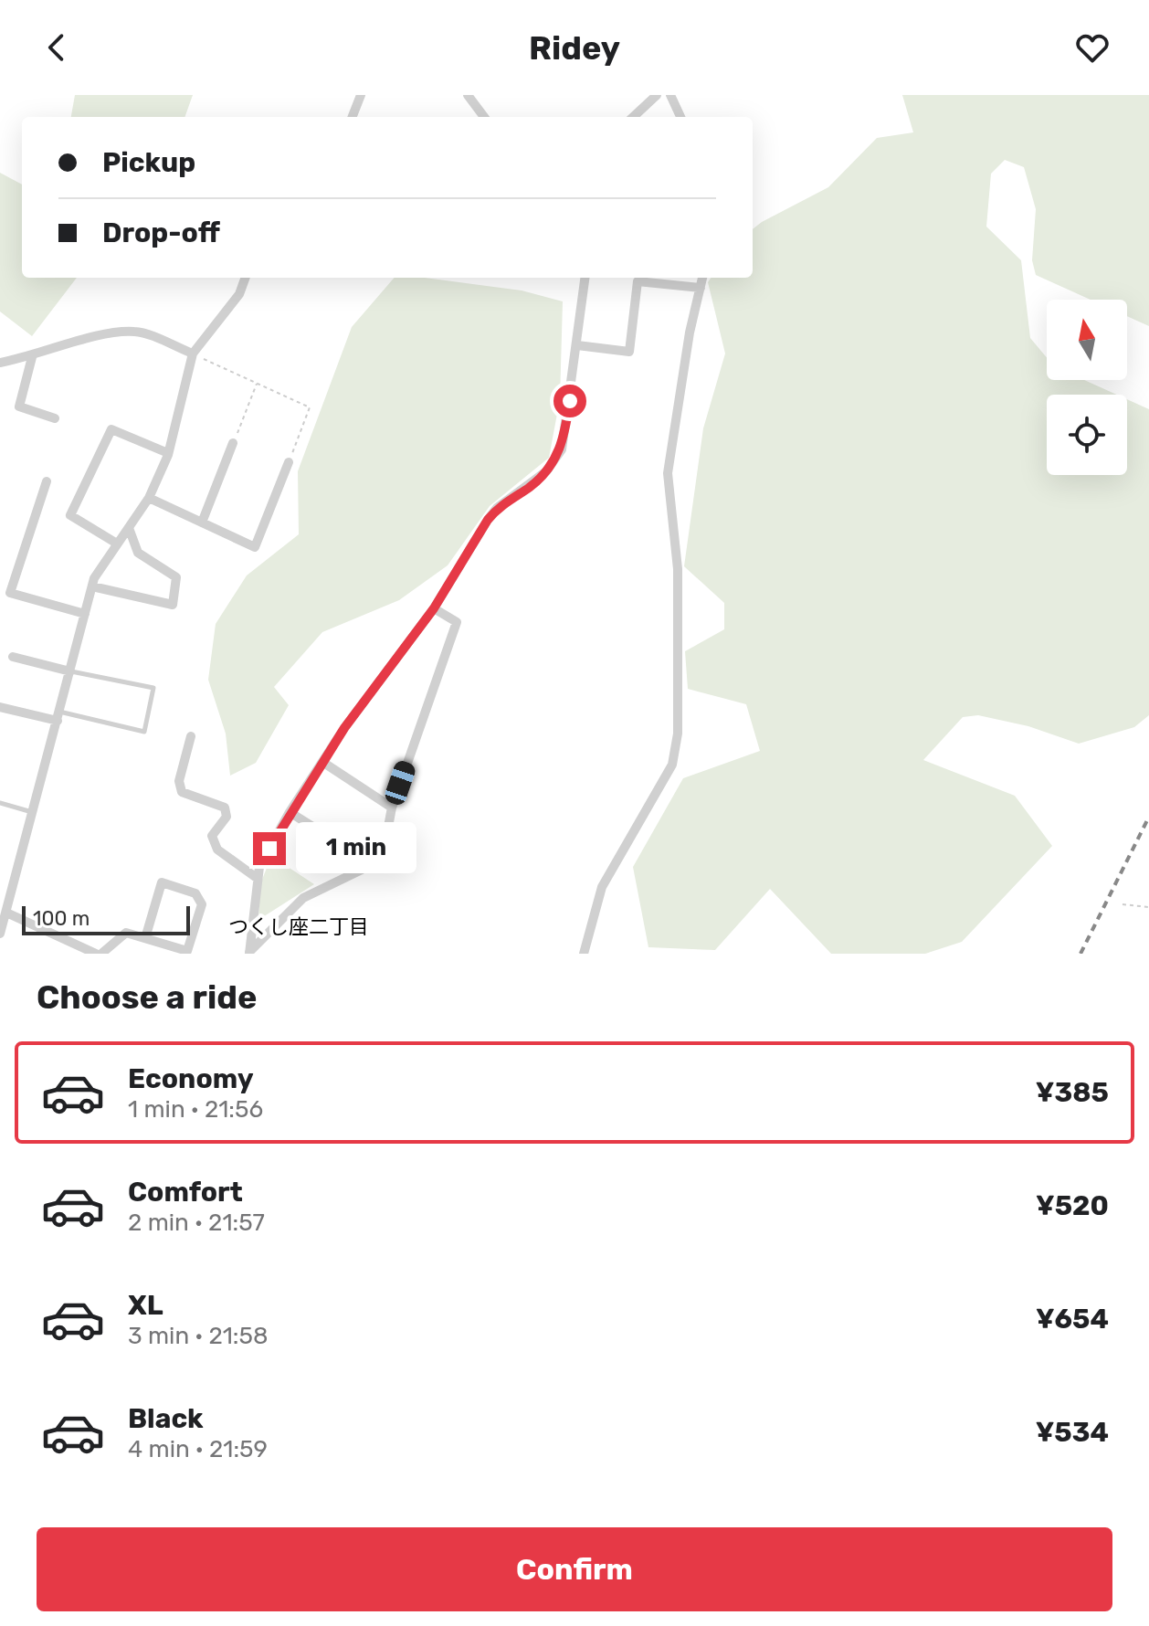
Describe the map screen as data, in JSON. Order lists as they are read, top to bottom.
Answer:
{
  "districts": ["つくし座二丁目"],
  "scale_bar": "100 m",
  "north": "top",
  "page": {
    "header": "Ridey",
    "banner": ["Pickup", "Drop-off"],
    "bubble": "1 min",
    "scale": "100 m",
    "heading": "Choose a ride",
    "list": [
      {
        "name": "Economy",
        "note": "1 min · 21:56",
        "value": "¥385"
      },
      {
        "name": "Comfort",
        "note": "2 min · 21:57",
        "value": "¥520"
      },
      {
        "name": "XL",
        "note": "3 min · 21:58",
        "value": "¥654"
      },
      {
        "name": "Black",
        "note": "4 min · 21:59",
        "value": "¥534"
      }
    ],
    "buttons": "Confirm"
  }
}
